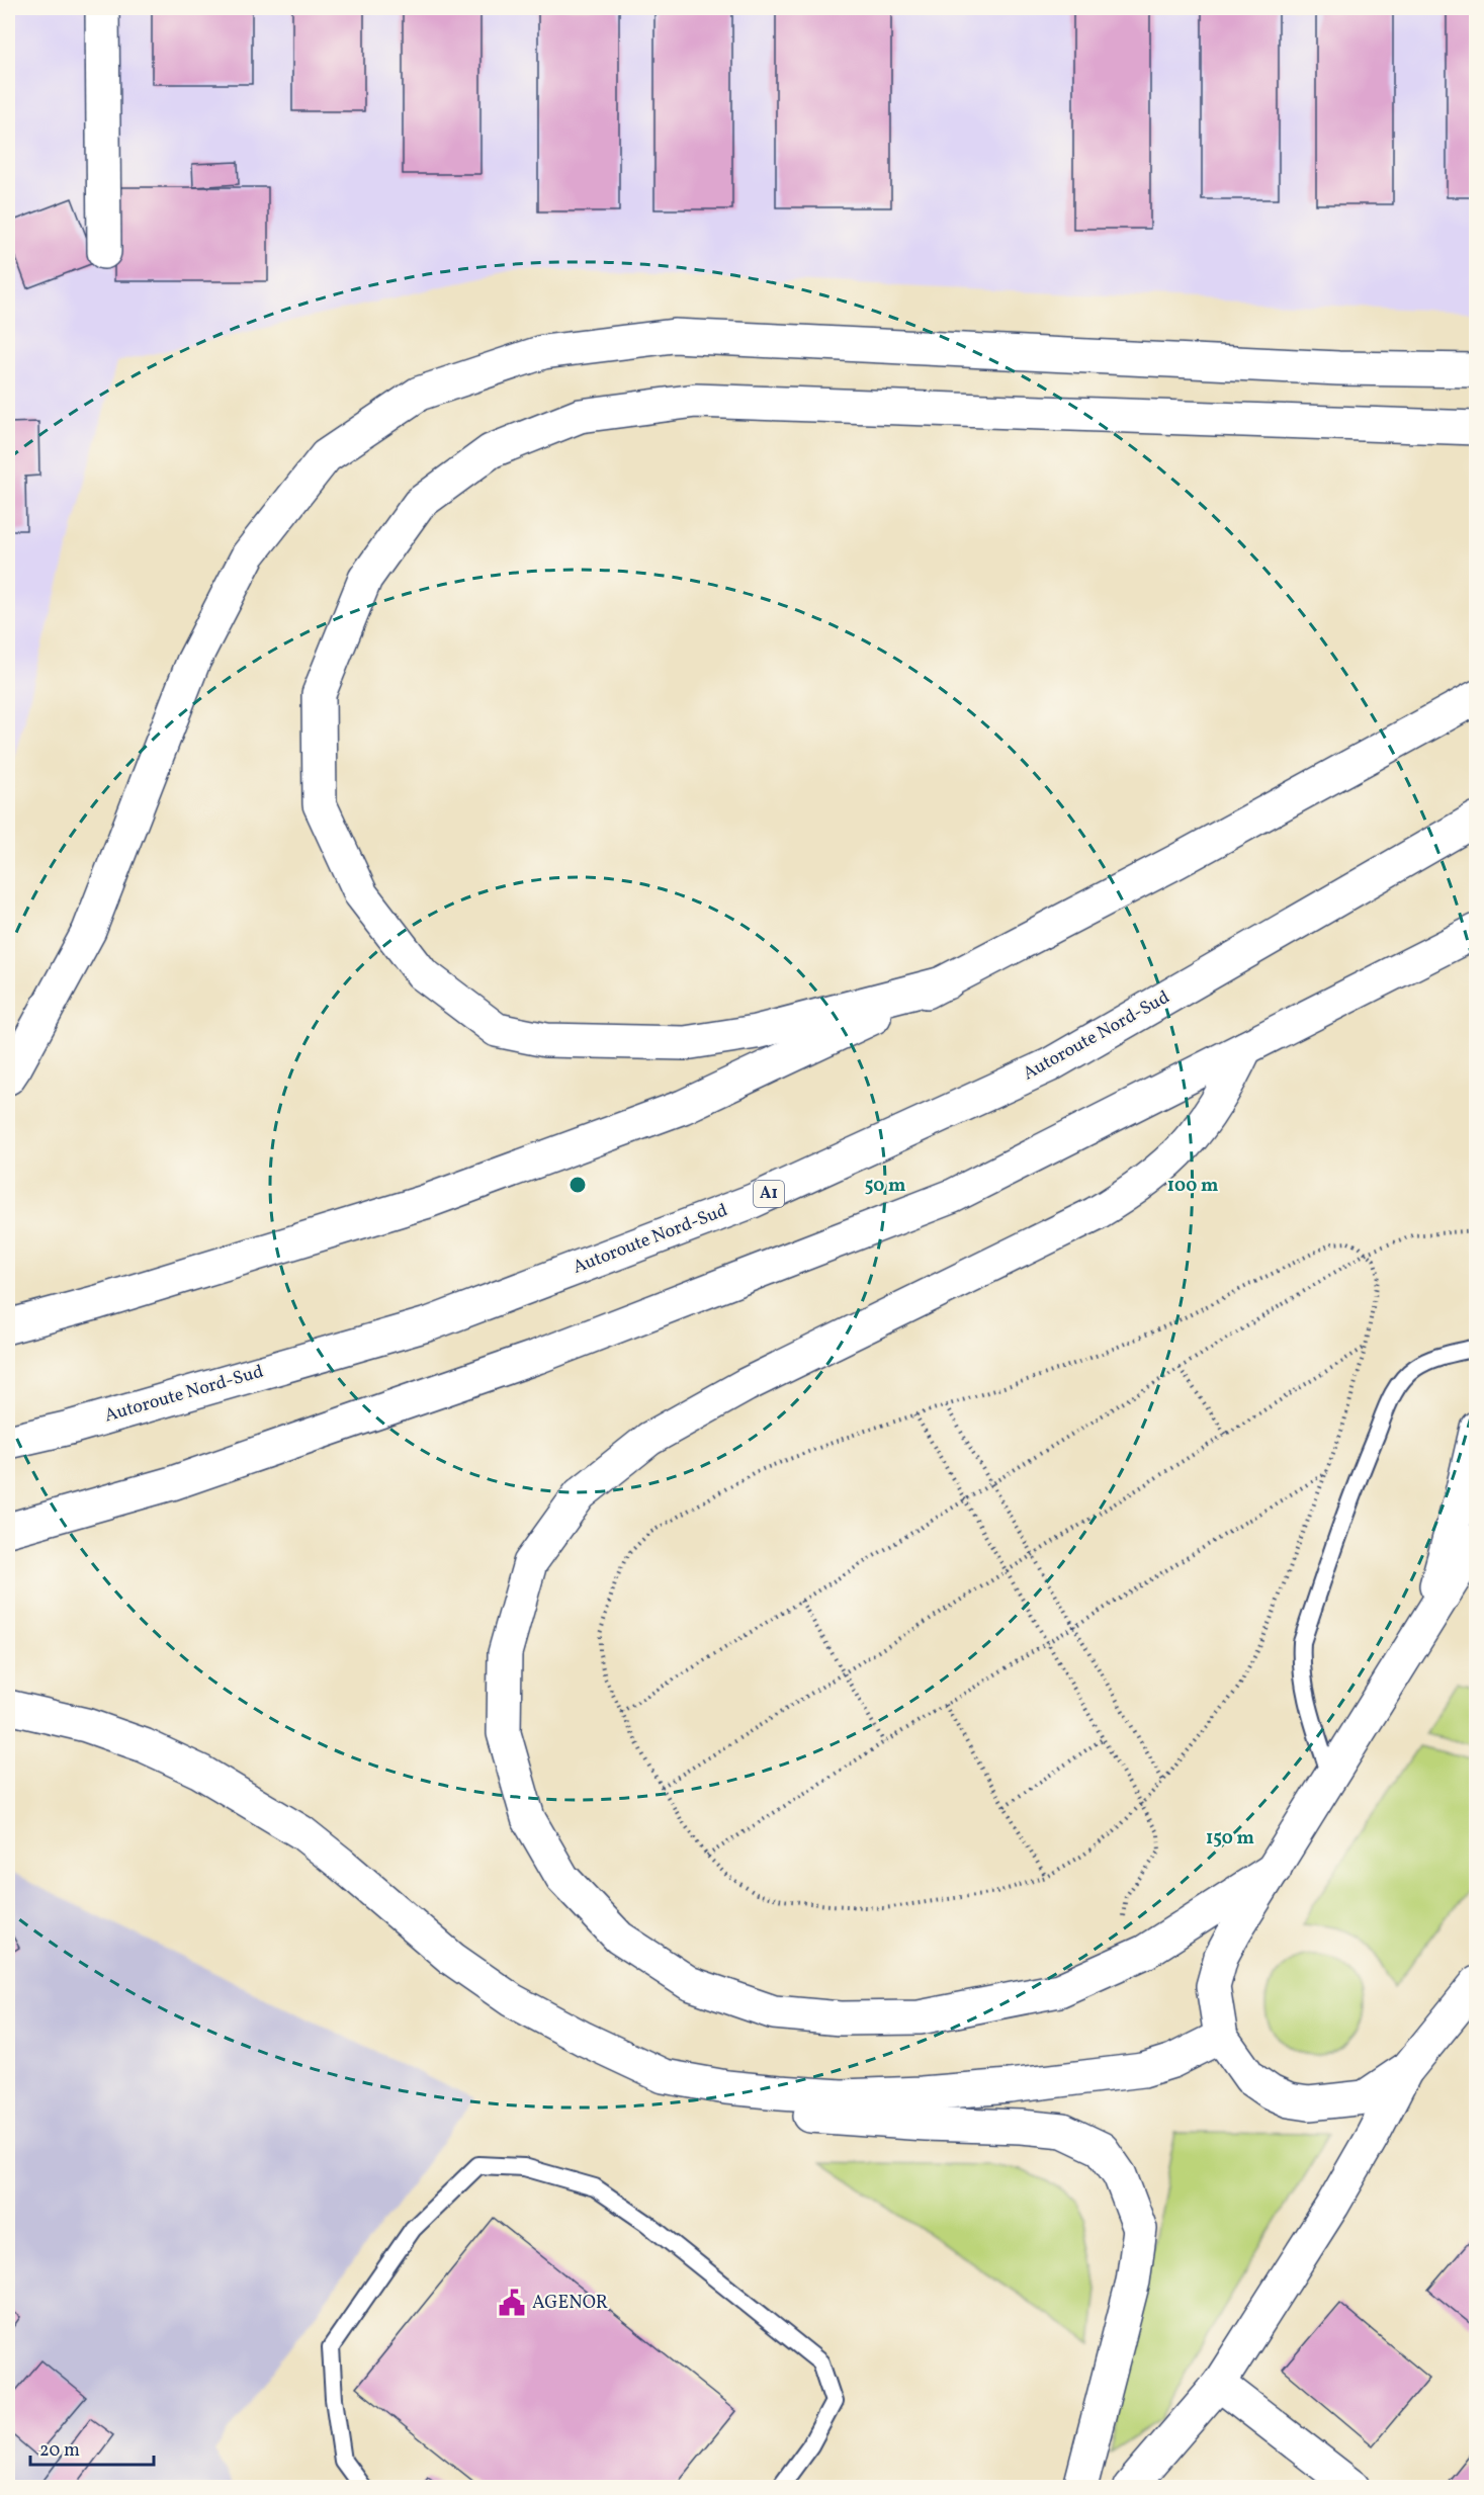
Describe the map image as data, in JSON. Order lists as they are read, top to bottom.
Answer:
{
  "streets": {
    "main road": ["Autoroute Nord-Sud", "A1"]
  },
  "places": {
    "public building": ["AGENOR"]
  },
  "scale_bar": "20 m",
  "rings": ["50 m", "100 m", "150 m"]
}
